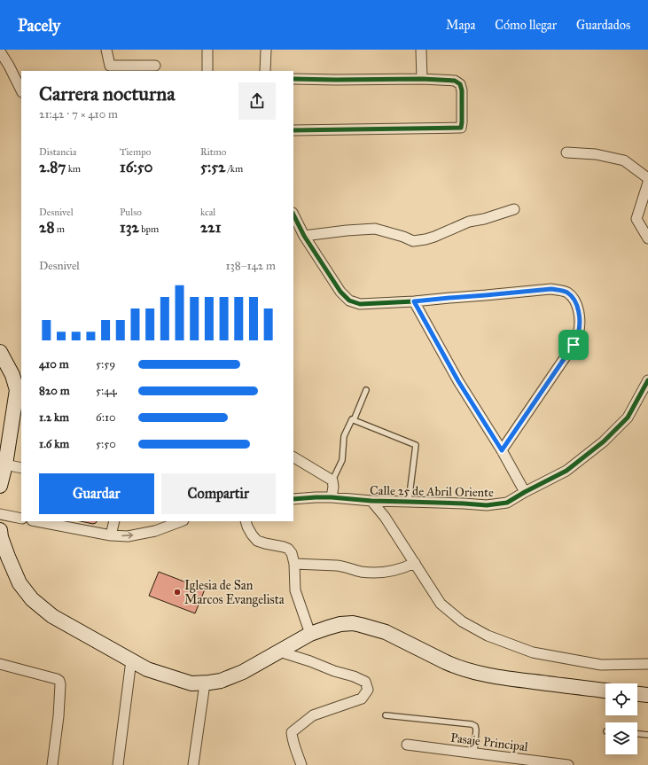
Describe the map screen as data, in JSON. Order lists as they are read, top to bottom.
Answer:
{
  "streets": {
    "street": ["Calle 25 de Abril Oriente", "Pasaje Principal"]
  },
  "places": ["Iglesia de San Marcos Evangelista"],
  "page": {
    "header": "Pacely",
    "nav": ["Mapa", "Cómo llegar", "Guardados"],
    "heading": ["Carrera nocturna", "21:42 · 7 × 410 m"],
    "stats": [
      ["Distancia", "2.87 km"],
      ["Tiempo", "16:50"],
      ["Ritmo", "5:52 /km"],
      ["Desnivel", "28 m"],
      ["Pulso", "132 bpm"],
      ["kcal", "221"]
    ],
    "chart": ["Desnivel", "138–142 m"],
    "list": [
      {
        "name": "410 m",
        "note": "5:59"
      },
      {
        "name": "820 m",
        "note": "5:44"
      },
      {
        "name": "1.2 km",
        "note": "6:10"
      },
      {
        "name": "1.6 km",
        "note": "5:50"
      }
    ],
    "buttons": ["Guardar", "Compartir"]
  }
}
